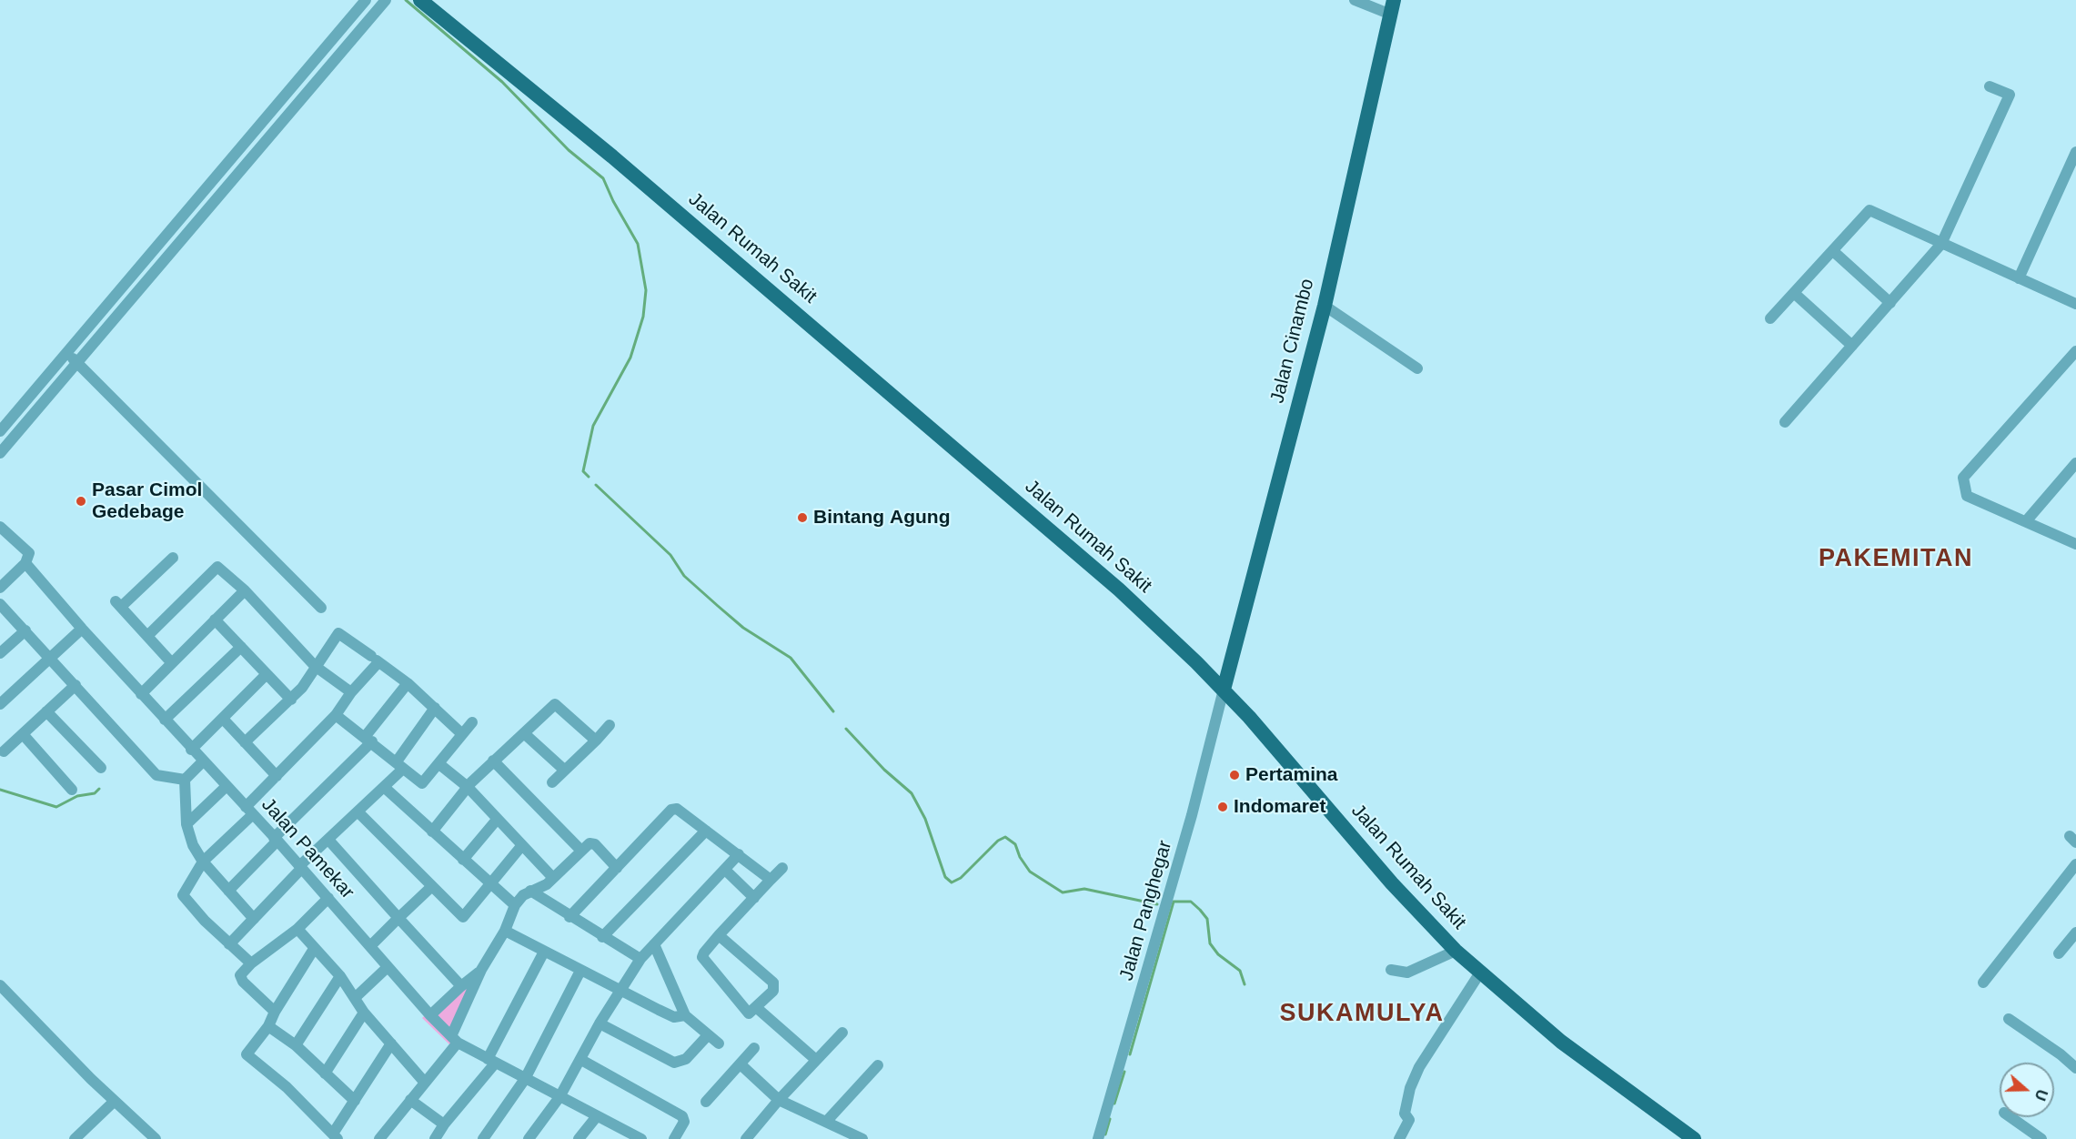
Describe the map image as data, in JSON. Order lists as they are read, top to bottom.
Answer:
{
  "streets": {
    "main road": ["Jalan Rumah Sakit", "Jalan Cinambo"],
    "street": ["Jalan Pamekar", "Jalan Panghegar"]
  },
  "crossings": [
    ["Jalan Rumah Sakit", "Jalan Cinambo"],
    ["Jalan Rumah Sakit", "Jalan Panghegar"],
    ["Jalan Cinambo", "Jalan Panghegar"]
  ],
  "districts": ["PAKEMITAN", "SUKAMULYA"],
  "places": [
    "Pasar Cimol Gedebage",
    "Bintang Agung",
    "Pertamina",
    "Indomaret"
  ],
  "north": "right"
}
